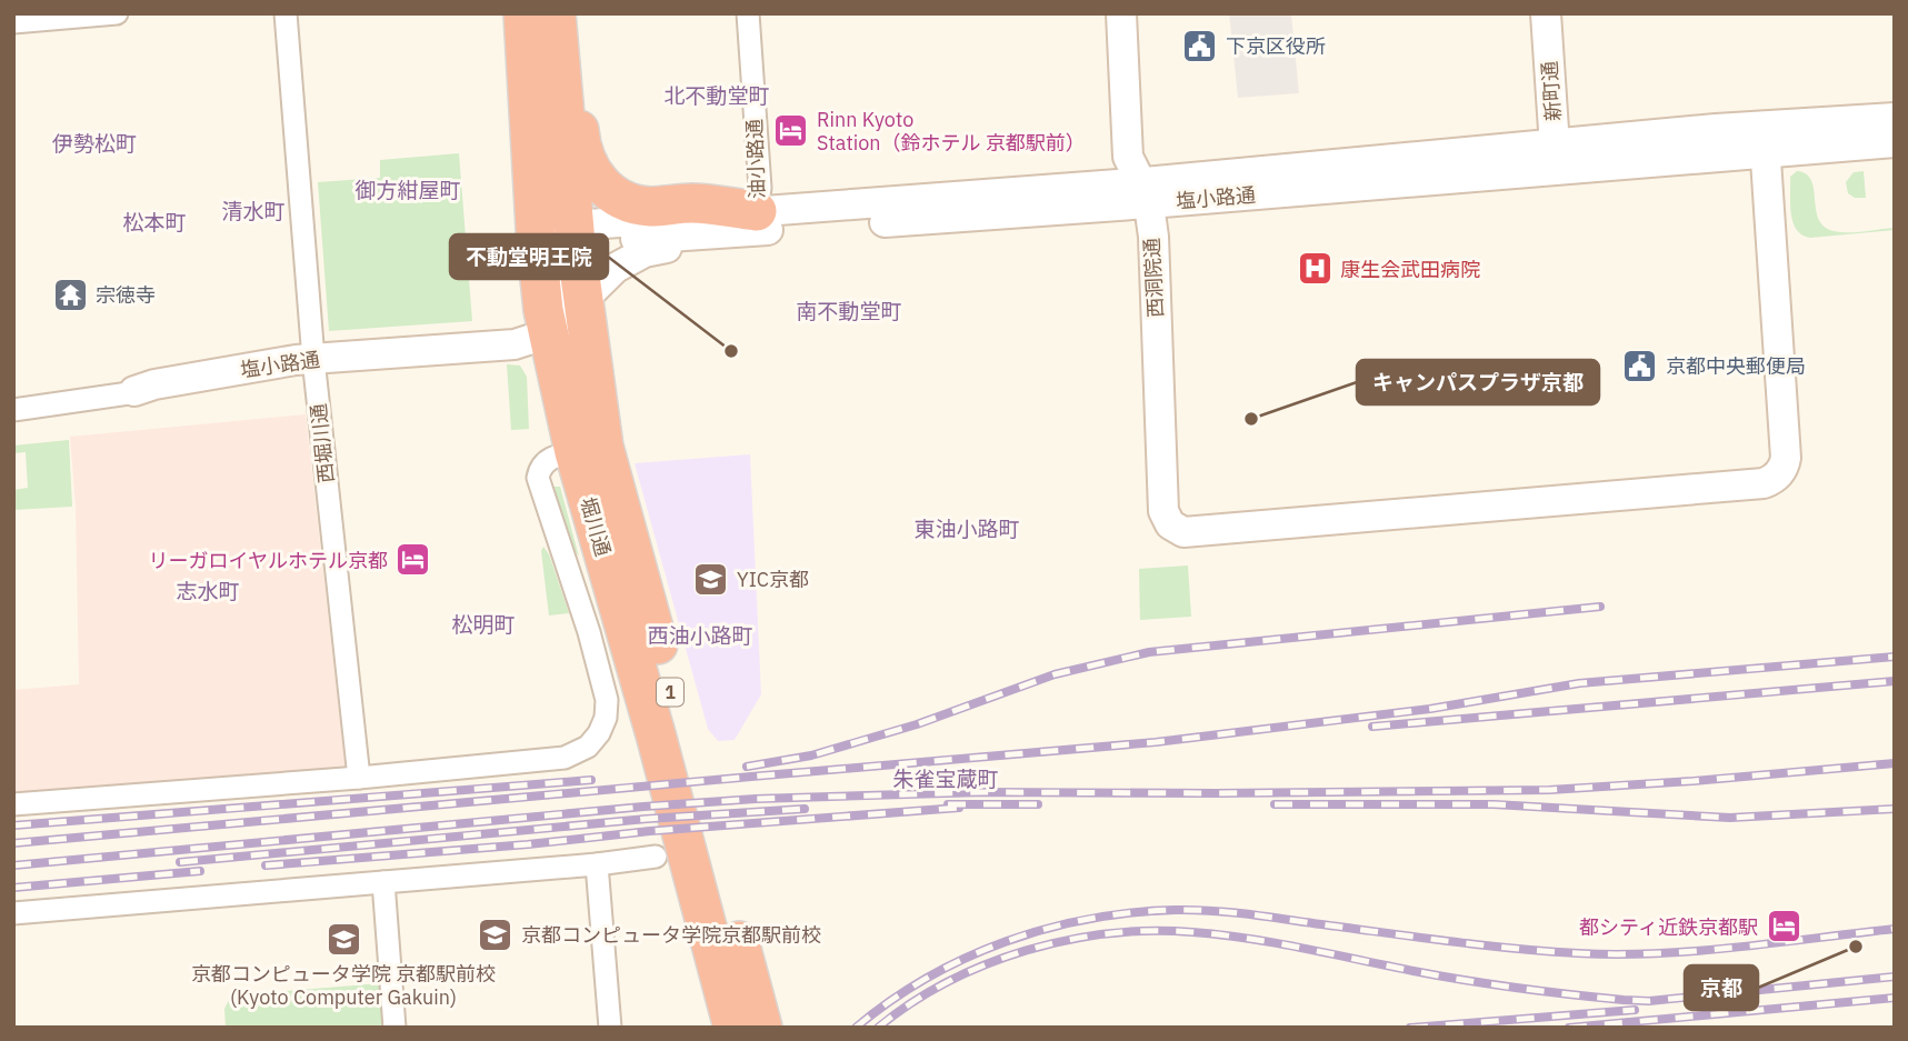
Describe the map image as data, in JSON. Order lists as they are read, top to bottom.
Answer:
{
  "streets": {
    "highway": ["堀川通", "1"],
    "street": [
      "新町通",
      "油小路通",
      "塩小路通",
      "西洞院通",
      "西堀川通"
    ]
  },
  "crossings": [
    ["新町通", "塩小路通"],
    ["油小路通", "塩小路通"],
    ["塩小路通", "西洞院通"],
    ["塩小路通", "西堀川通"],
    ["塩小路通", "堀川通"]
  ],
  "districts": [
    "北不動堂町",
    "伊勢松町",
    "御方紺屋町",
    "清水町",
    "松本町",
    "南不動堂町",
    "東油小路町",
    "志水町",
    "松明町",
    "西油小路町",
    "朱雀宝蔵町"
  ],
  "places": {
    "public building": ["下京区役所", "京都中央郵便局"],
    "hotel": ["Rinn Kyoto Station（鈴ホテル 京都駅前）", "リーガロイヤルホテル京都", "都シティ近鉄京都駅"],
    "hospital": ["康生会武田病院"],
    "temple": ["宗徳寺"],
    "other": ["不動堂明王院", "キャンパスプラザ京都", "京都"],
    "school or university": ["YIC京都", "京都コンピュータ学院京都駅前校", "京都コンピュータ学院 京都駅前校 (Kyoto Computer Gakuin)"]
  }
}
